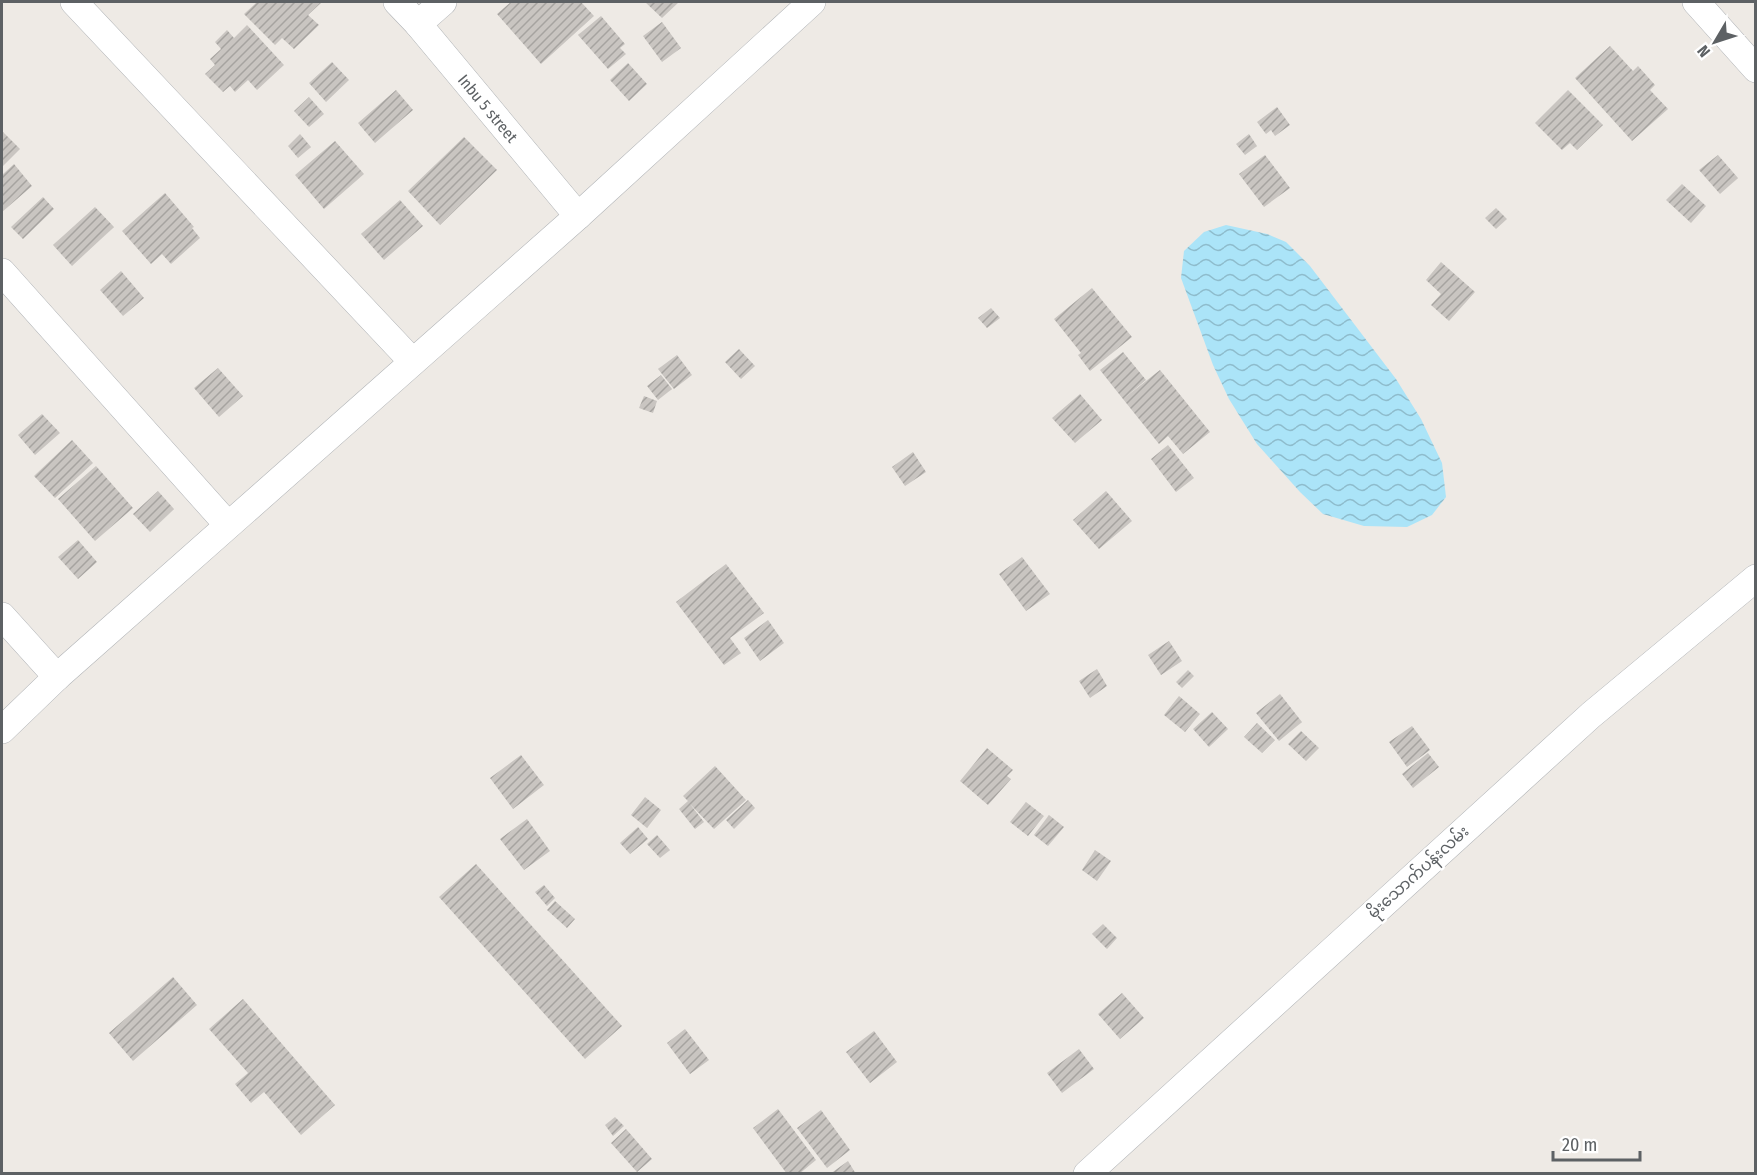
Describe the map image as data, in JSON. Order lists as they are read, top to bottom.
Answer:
{
  "streets": {
    "street": ["Inbu 5 street", "မိုးသောက်ပန်းလမ်း"]
  },
  "scale_bar": "20 m",
  "north": "bottom left"
}
